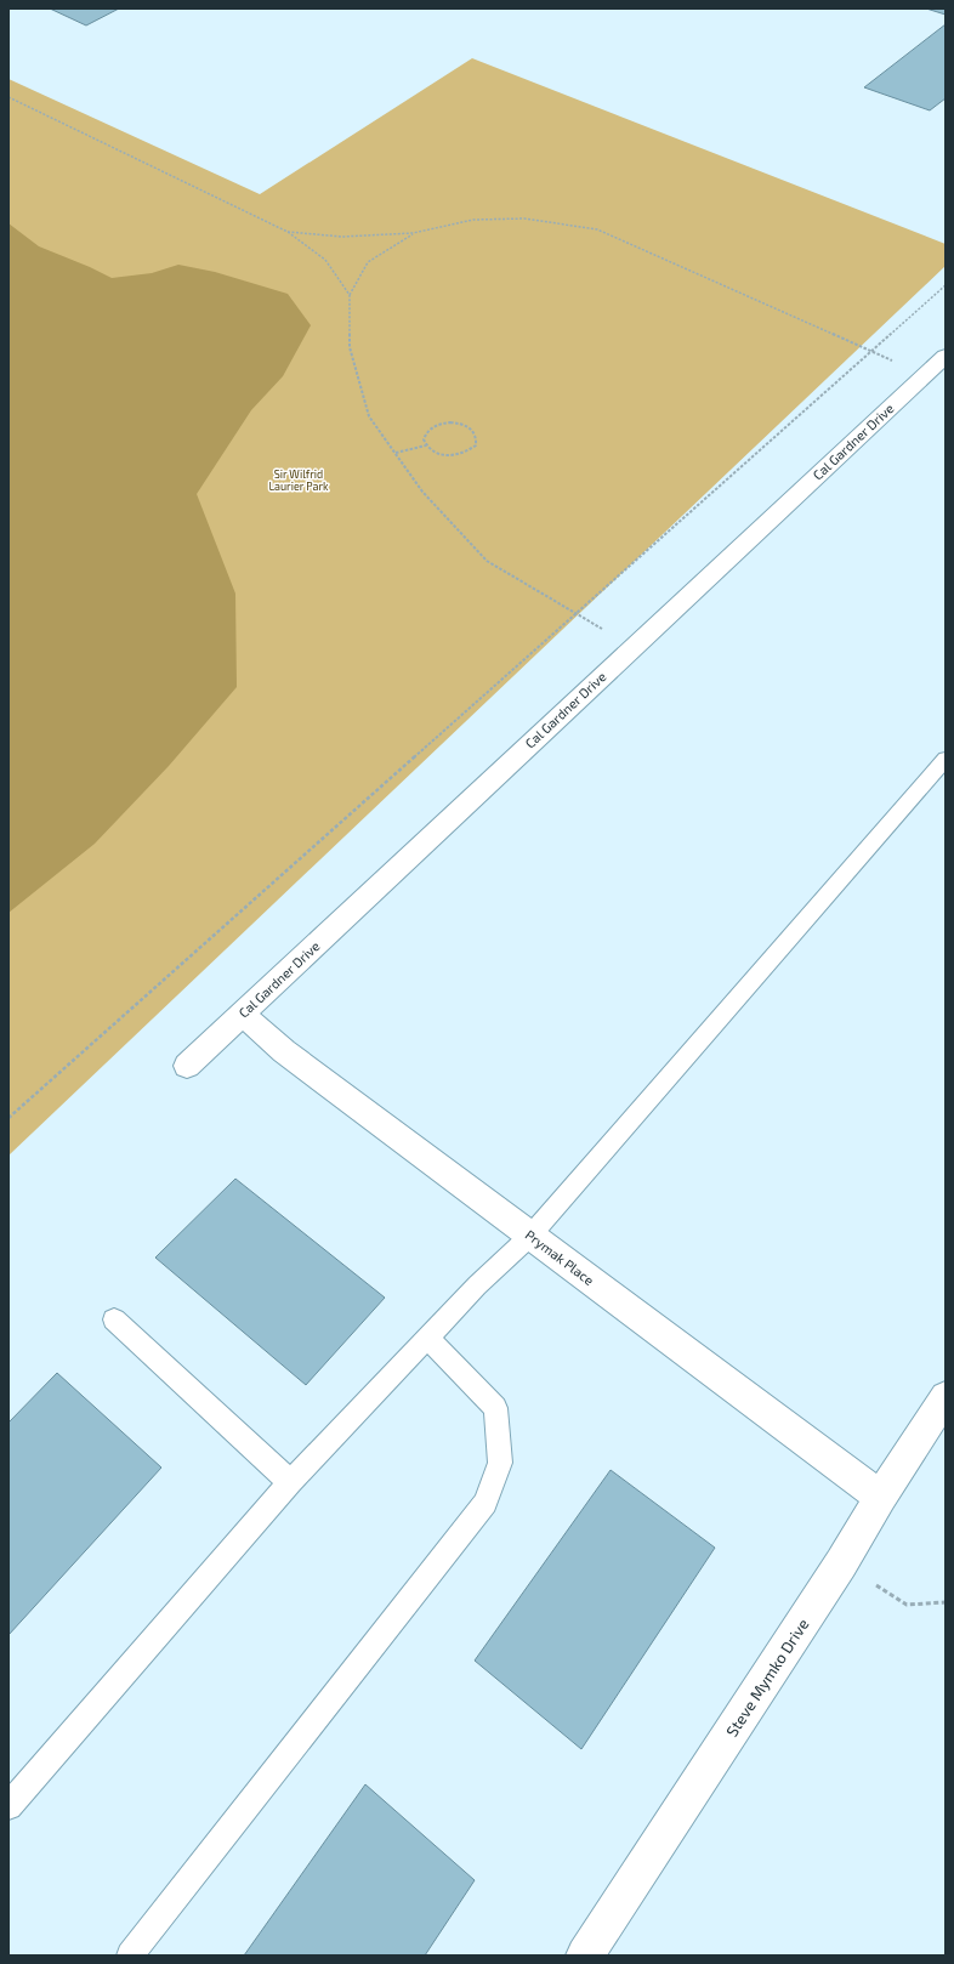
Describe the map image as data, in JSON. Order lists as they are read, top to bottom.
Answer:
{
  "streets": {
    "street": ["Cal Gardner Drive", "Prymak Place", "Steve Mymko Drive"]
  },
  "crossings": [
    ["Cal Gardner Drive", "Prymak Place"],
    ["Prymak Place", "Steve Mymko Drive"]
  ],
  "parks": ["Sir Wilfrid Laurier Park"]
}
